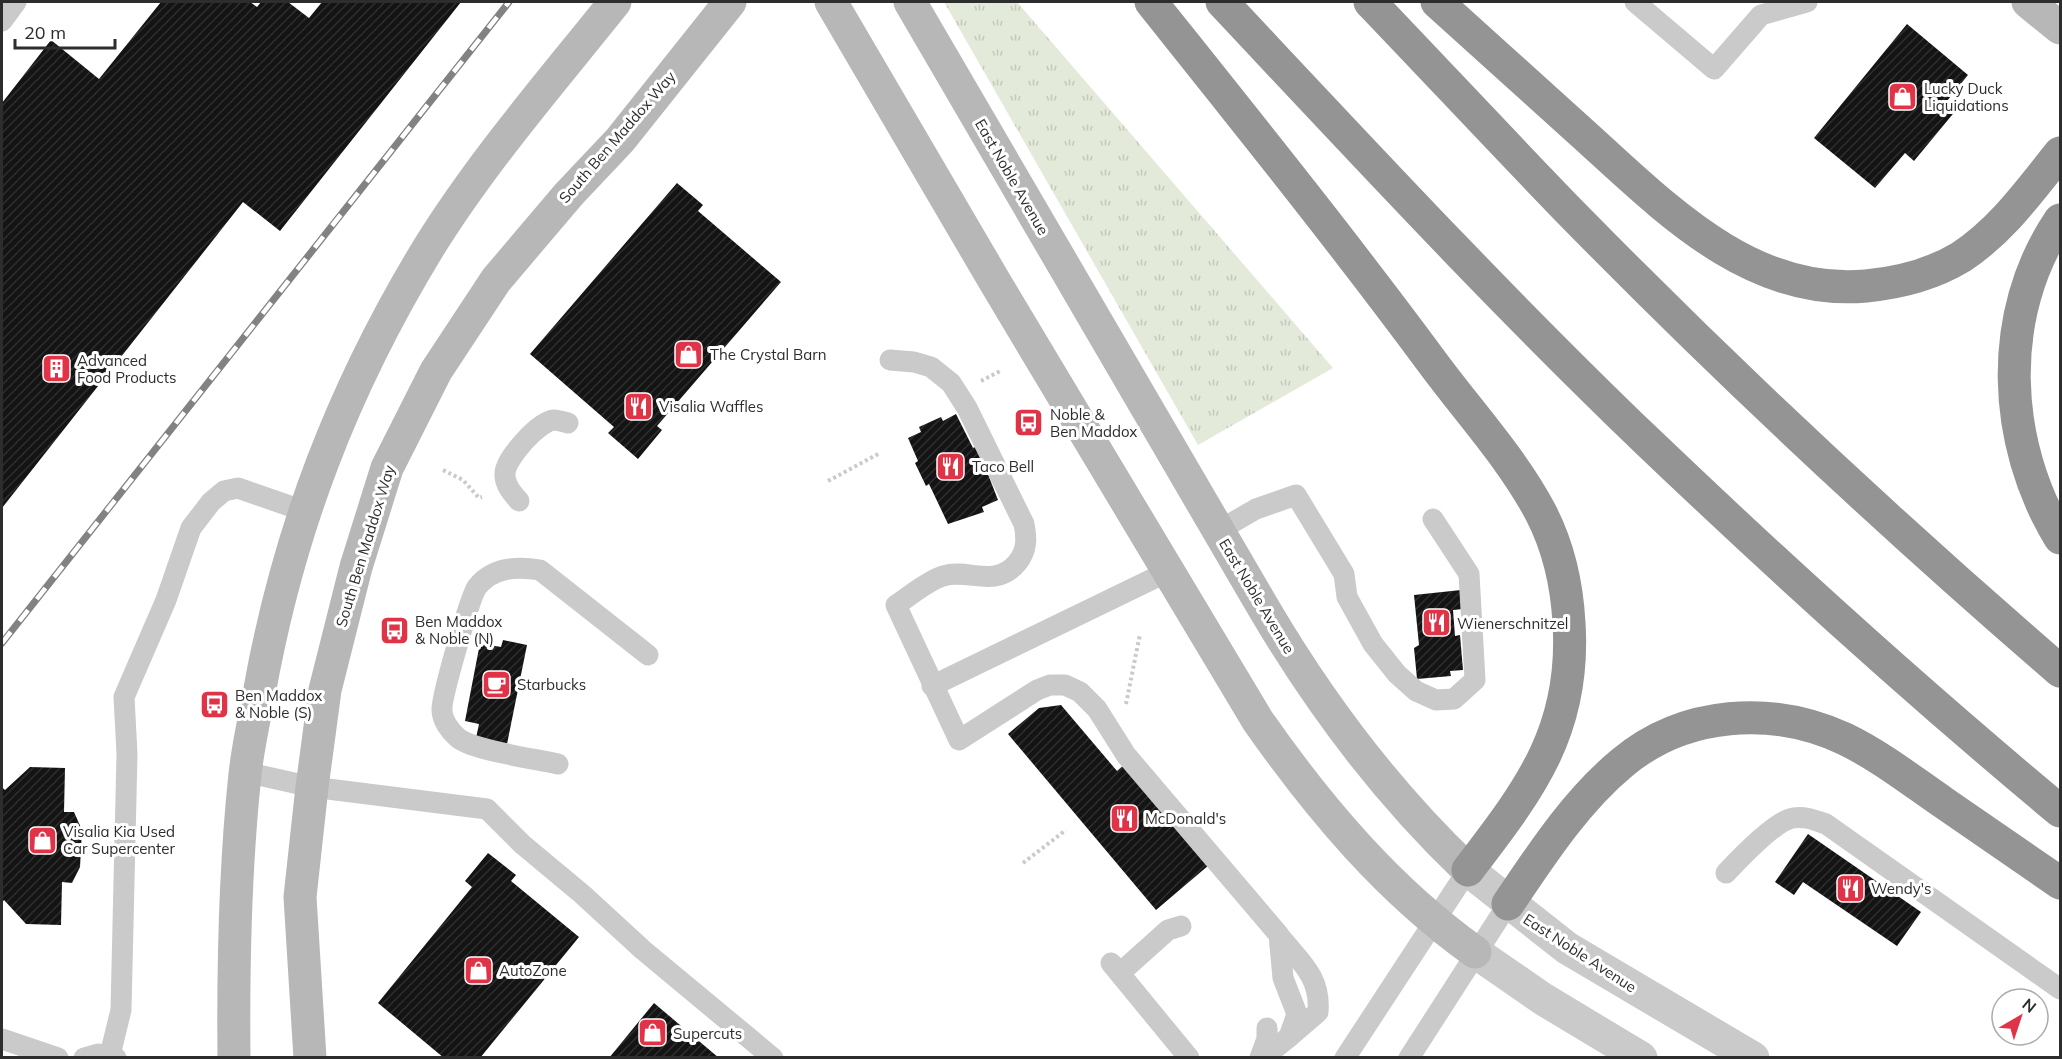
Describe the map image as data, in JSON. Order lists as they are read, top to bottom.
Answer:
{
  "streets": {
    "main road": ["South Ben Maddox Way", "East Noble Avenue"]
  },
  "places": {
    "shop": [
      "Lucky Duck Liquidations",
      "The Crystal Barn",
      "Visalia Kia Used Car Supercenter",
      "AutoZone",
      "Supercuts"
    ],
    "building": ["Advanced Food Products"],
    "restaurant": [
      "Visalia Waffles",
      "Taco Bell",
      "Wienerschnitzel",
      "McDonald's",
      "Wendy's"
    ],
    "bus stop": ["Noble & Ben Maddox", "Ben Maddox & Noble (N)", "Ben Maddox & Noble (S)"],
    "cafe": ["Starbucks"]
  },
  "scale_bar": "20 m",
  "north": "top right"
}
